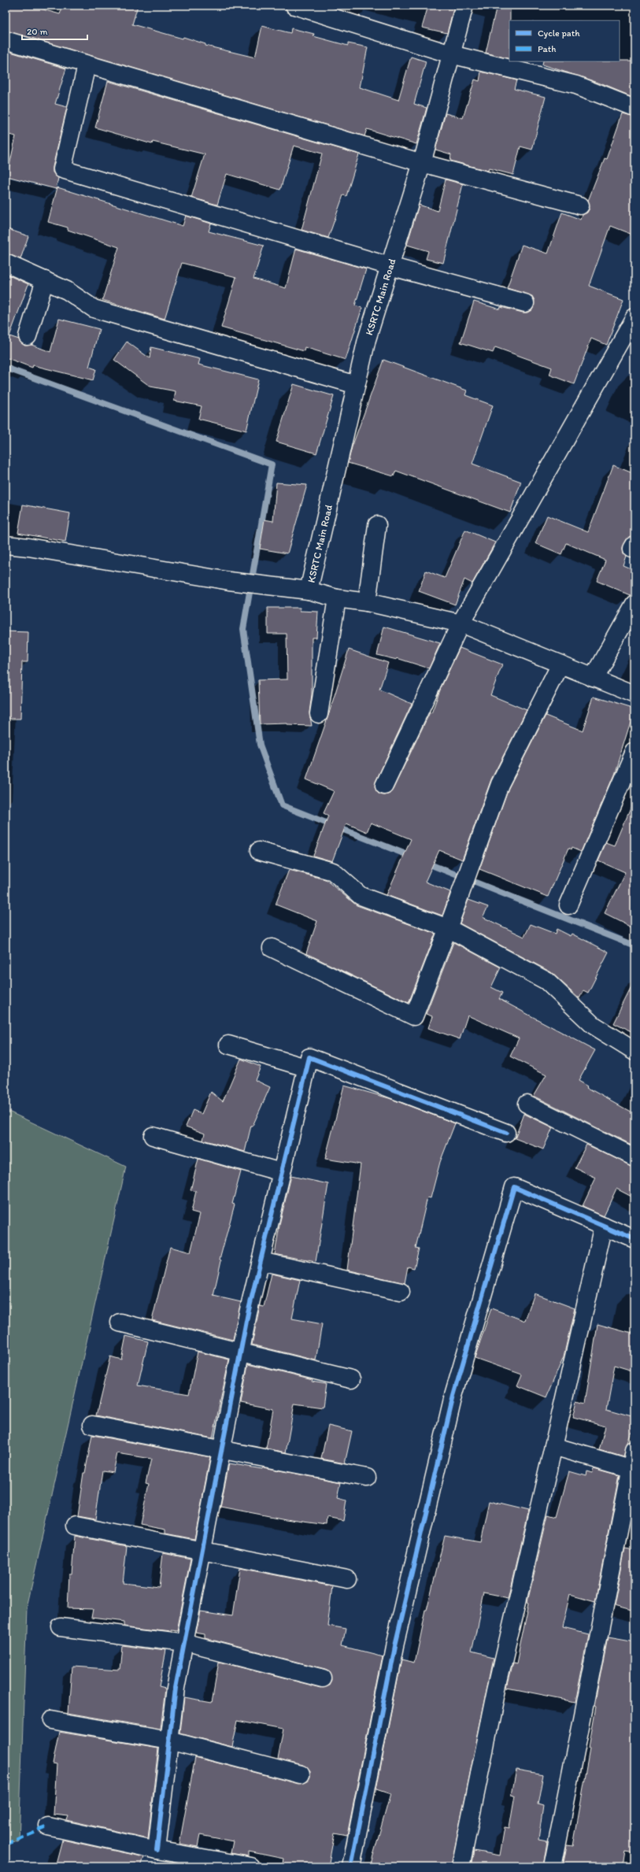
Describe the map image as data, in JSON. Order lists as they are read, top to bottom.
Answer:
{
  "streets": {
    "street": ["KSRTC Main Road"]
  },
  "legend": ["Cycle path", "Path"],
  "scale_bar": "20 m"
}
